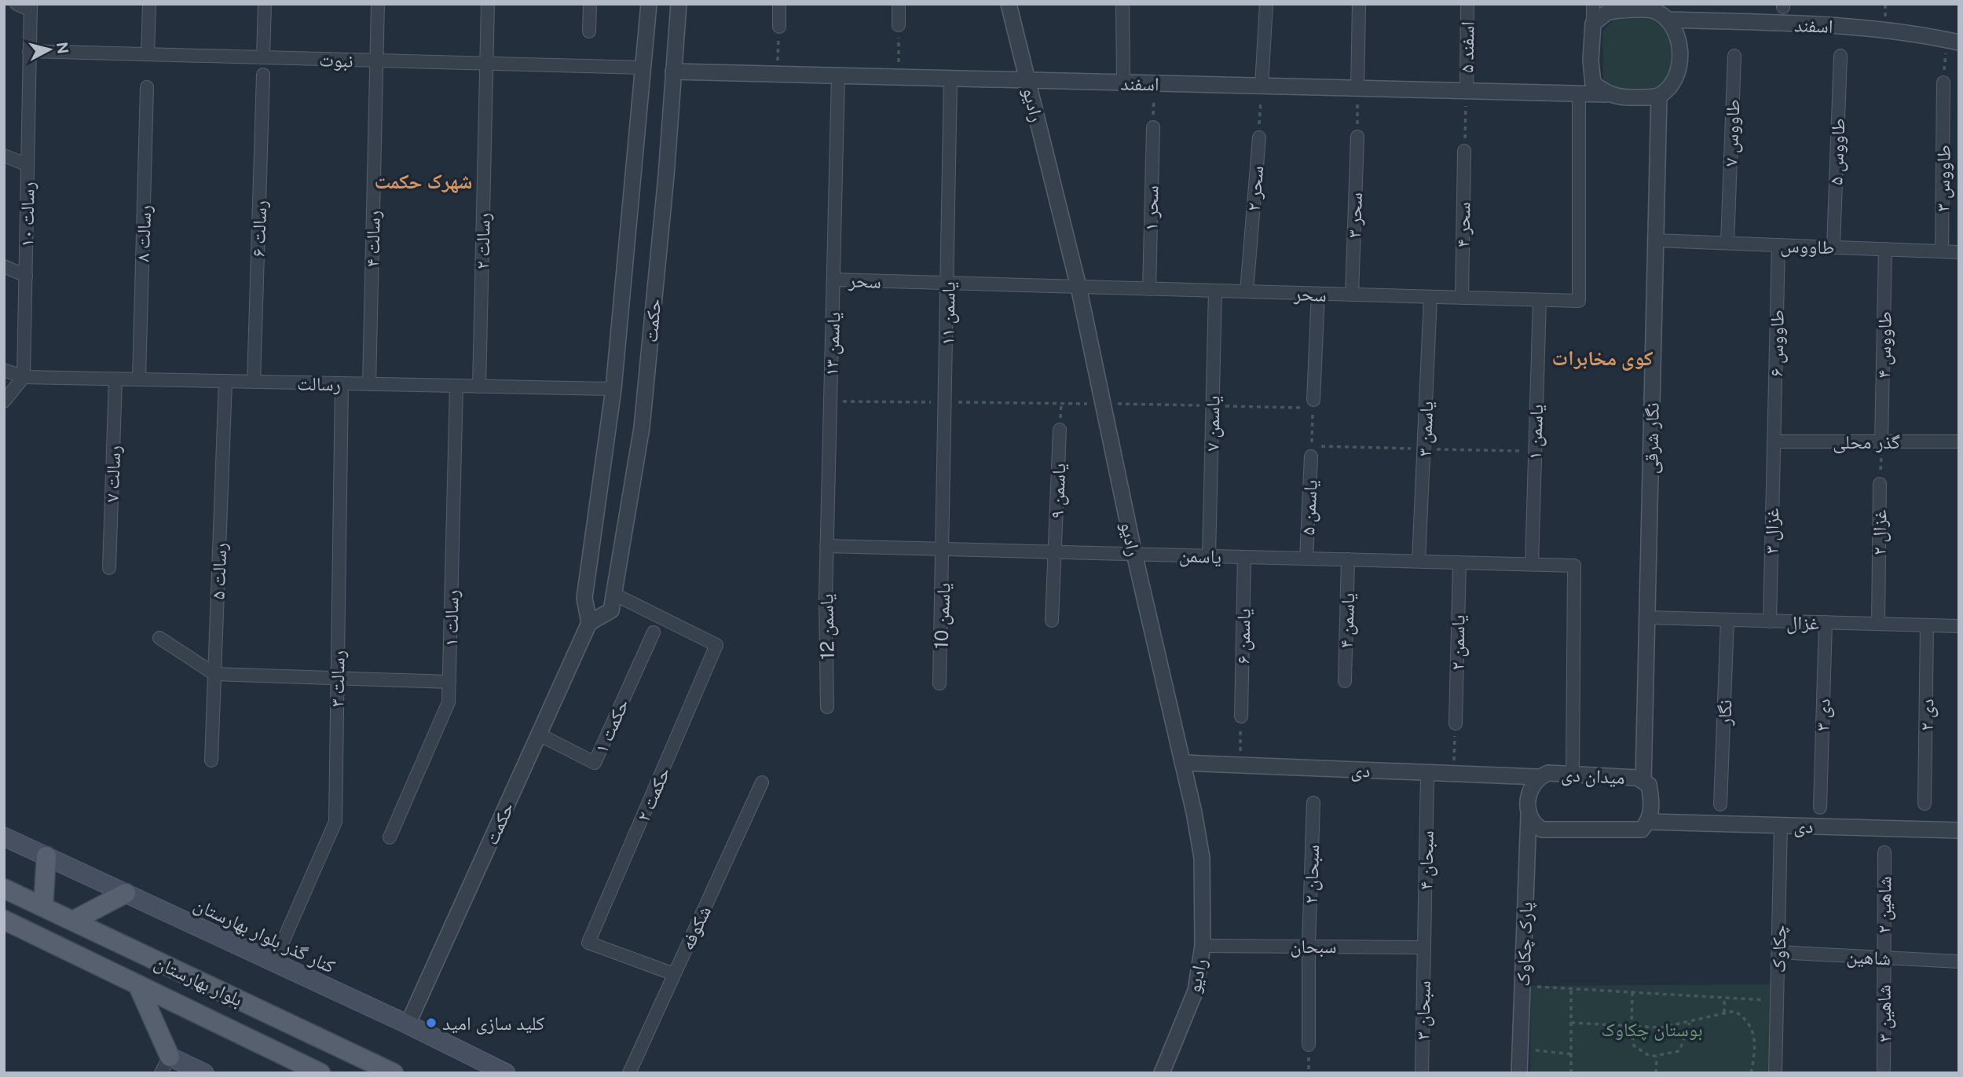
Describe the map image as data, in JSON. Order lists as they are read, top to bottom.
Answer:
{
  "streets": {
    "main road": ["کنار گذر بلوار بهارستان", "بلوار بهارستان"],
    "street": [
      "اسفند",
      "اسفند ۵",
      "نبوت",
      "رادیو",
      "طاووس ۷",
      "طاووس ۵",
      "طاووس ۳",
      "سحر ۲",
      "سحر ۱",
      "رسالت ۱۰",
      "سحر ۳",
      "سحر ۴",
      "رسالت ۶",
      "رسالت ۸",
      "رسالت ۴",
      "رسالت ۲",
      "طاووس",
      "سحر",
      "یاسمن ۱۱",
      "حکمت",
      "طاووس ۶",
      "یاسمن ۱۳",
      "طاووس ۴",
      "رسالت",
      "یاسمن ۷",
      "یاسمن ۳",
      "یاسمن ۱",
      "نگار شرقی",
      "گذر محلی",
      "رسالت ۷",
      "یاسمن ۹",
      "یاسمن ۵",
      "غزال ۳",
      "غزال ۲",
      "یاسمن",
      "رسالت ۵",
      "یاسمن 10",
      "رسالت ۱",
      "یاسمن ۴",
      "غزال",
      "یاسمن 12",
      "یاسمن ۶",
      "یاسمن ۲",
      "رسالت ۳",
      "نگار",
      "دی ۳",
      "دی ۲",
      "حکمت ۱",
      "دی",
      "میدان دی",
      "حکمت ۲",
      "سبحان ۴",
      "سبحان ۲",
      "شاهین ۲",
      "شکوفه",
      "پارک چکاوک",
      "سبحان",
      "چکاوک",
      "شاهین",
      "سبحان ۳",
      "شاهین ۳"
    ]
  },
  "crossings": [
    ["اسفند", "اسفند ۵"],
    ["اسفند", "رادیو"],
    ["اسفند", "سحر ۲"],
    ["اسفند", "سحر"],
    ["اسفند", "یاسمن ۱۱"],
    ["اسفند", "حکمت"],
    ["اسفند", "یاسمن ۱۳"],
    ["اسفند", "نگار شرقی"],
    ["نبوت", "رسالت ۱۰"],
    ["نبوت", "رسالت ۴"],
    ["نبوت", "رسالت ۲"],
    ["نبوت", "حکمت"],
    ["رادیو", "سحر"],
    ["رادیو", "یاسمن"],
    ["رادیو", "دی"],
    ["رادیو", "سبحان"],
    ["طاووس ۷", "طاووس"],
    ["طاووس ۵", "طاووس"],
    ["طاووس ۳", "طاووس"],
    ["سحر ۲", "سحر"],
    ["سحر ۱", "سحر"],
    ["رسالت ۱۰", "رسالت"],
    ["سحر ۳", "سحر"],
    ["سحر ۴", "سحر"],
    ["رسالت ۶", "رسالت"],
    ["رسالت ۸", "رسالت"],
    ["رسالت ۴", "رسالت"],
    ["رسالت ۲", "رسالت"],
    ["طاووس", "طاووس ۶"],
    ["طاووس", "طاووس ۴"],
    ["طاووس", "نگار شرقی"],
    ["سحر", "یاسمن ۱۱"],
    ["سحر", "یاسمن ۱۳"],
    ["سحر", "یاسمن ۷"],
    ["سحر", "یاسمن ۳"],
    ["سحر", "یاسمن ۱"],
    ["یاسمن ۱۱", "یاسمن"],
    ["یاسمن ۱۱", "یاسمن 10"],
    ["حکمت", "رسالت"],
    ["حکمت", "حکمت ۱"],
    ["حکمت", "حکمت ۲"],
    ["حکمت", "کنار گذر بلوار بهارستان"],
    ["طاووس ۶", "گذر محلی"],
    ["طاووس ۶", "غزال ۳"],
    ["یاسمن ۱۳", "یاسمن"],
    ["یاسمن ۱۳", "یاسمن 12"],
    ["طاووس ۴", "گذر محلی"],
    ["طاووس ۴", "غزال ۲"],
    ["رسالت", "رسالت ۷"],
    ["رسالت", "رسالت ۵"],
    ["رسالت", "رسالت ۱"],
    ["رسالت", "رسالت ۳"],
    ["یاسمن ۷", "یاسمن"],
    ["یاسمن ۳", "یاسمن"],
    ["یاسمن ۱", "یاسمن"],
    ["نگار شرقی", "غزال"],
    ["نگار شرقی", "میدان دی"],
    ["گذر محلی", "غزال ۳"],
    ["گذر محلی", "غزال ۲"],
    ["یاسمن ۹", "یاسمن"],
    ["یاسمن ۵", "یاسمن"],
    ["غزال ۳", "غزال"],
    ["غزال ۲", "غزال"],
    ["یاسمن", "یاسمن 10"],
    ["یاسمن", "یاسمن ۴"],
    ["یاسمن", "یاسمن 12"],
    ["یاسمن", "یاسمن ۶"],
    ["یاسمن", "یاسمن ۲"],
    ["یاسمن", "میدان دی"],
    ["غزال", "نگار"],
    ["غزال", "دی ۳"],
    ["غزال", "دی ۲"],
    ["رسالت ۳", "کنار گذر بلوار بهارستان"],
    ["دی", "میدان دی"],
    ["دی", "سبحان ۴"],
    ["دی", "چکاوک"],
    ["میدان دی", "پارک چکاوک"],
    ["حکمت ۲", "شکوفه"],
    ["سبحان ۴", "سبحان"],
    ["سبحان ۴", "سبحان ۳"],
    ["سبحان ۲", "سبحان"],
    ["شاهین ۲", "شاهین"],
    ["شاهین ۲", "شاهین ۳"],
    ["سبحان", "سبحان ۳"],
    ["چکاوک", "شاهین"],
    ["شاهین", "شاهین ۳"]
  ],
  "districts": ["شهرک حکمت", "کوی مخابرات"],
  "parks": ["بوستان چکاوک"],
  "places": ["کلید سازی امید"],
  "north": "right"
}
